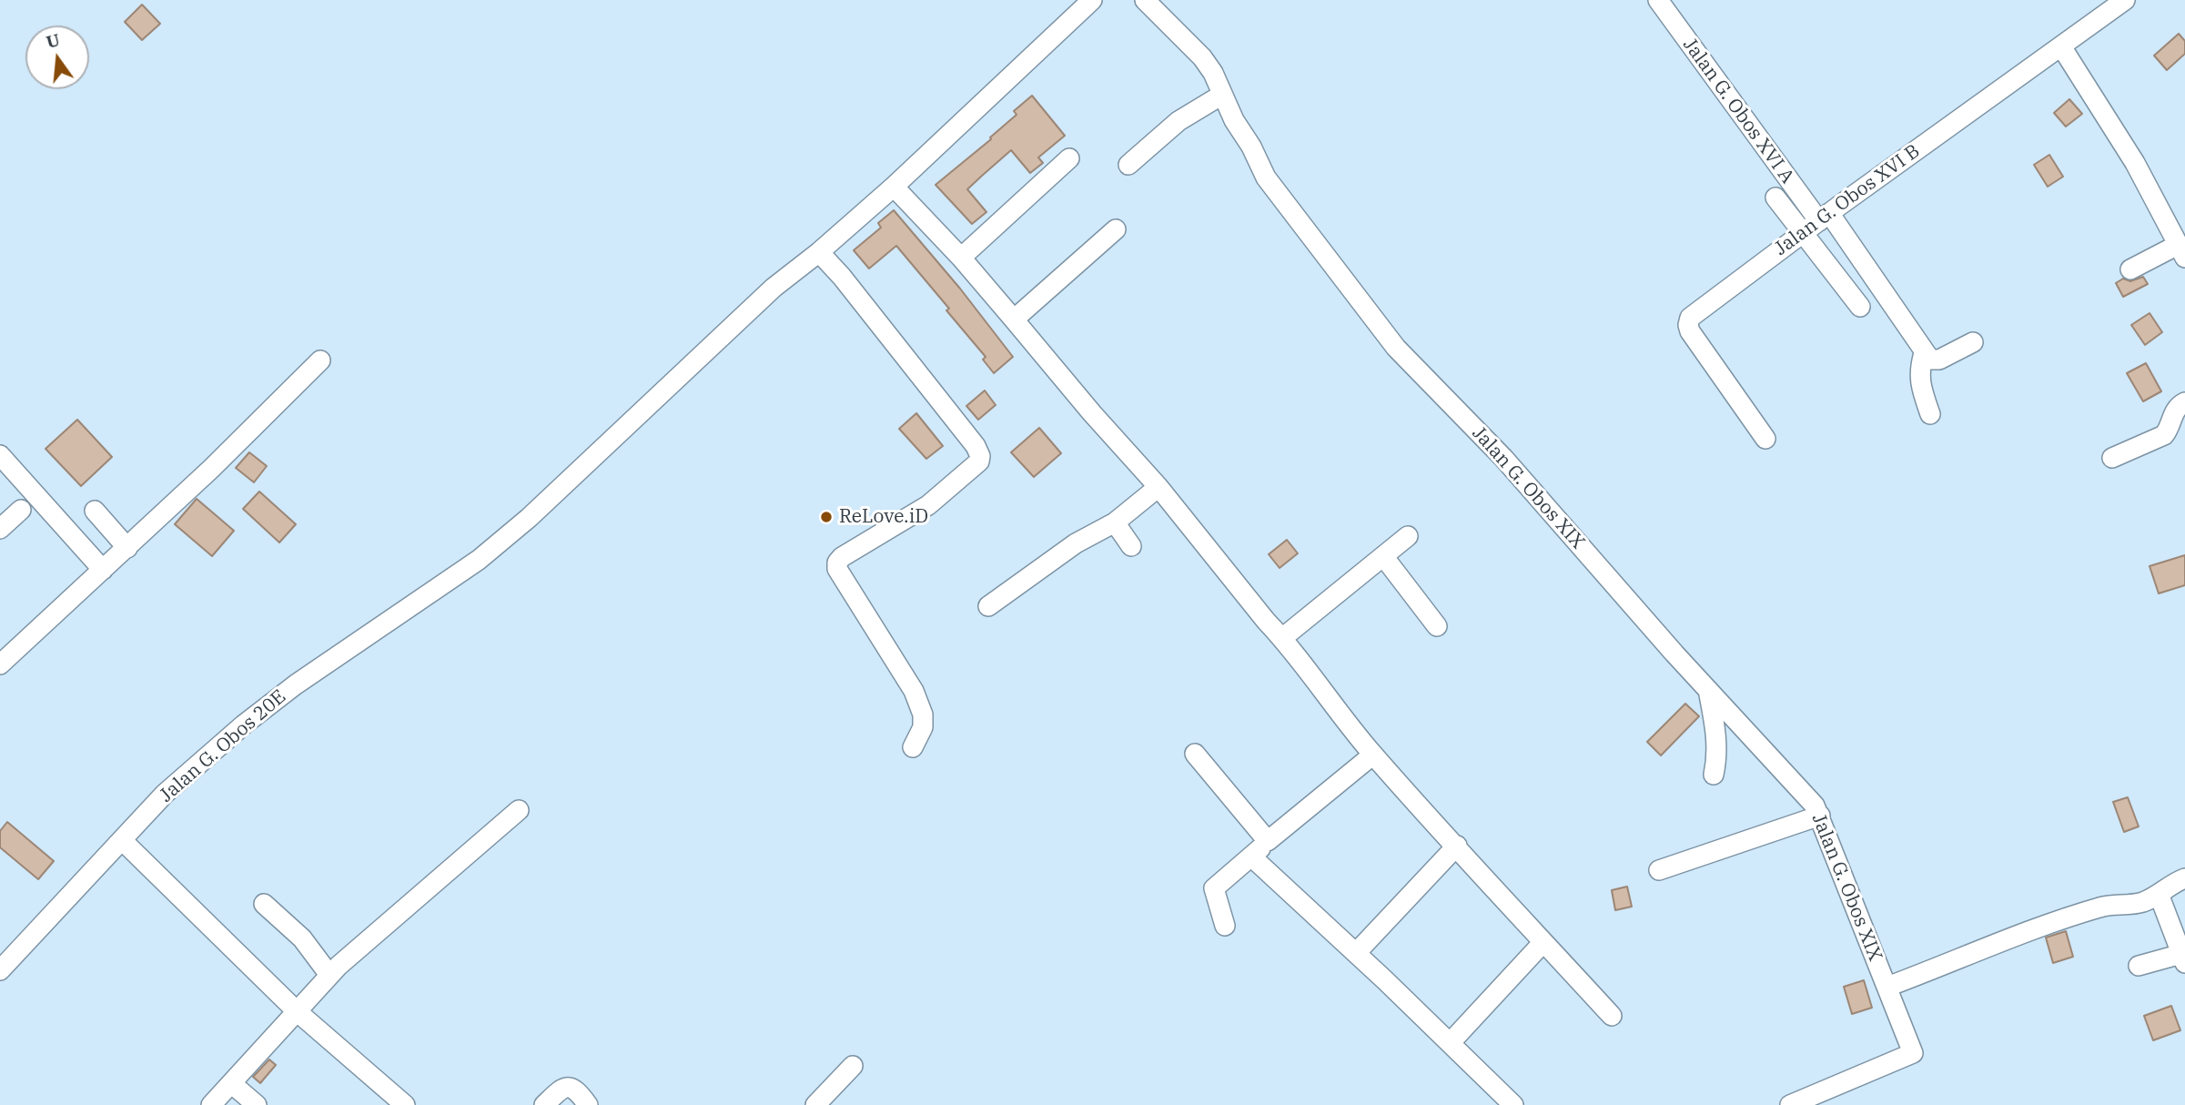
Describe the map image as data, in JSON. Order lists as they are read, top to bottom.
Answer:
{
  "streets": {
    "street": [
      "Jalan G. Obos XVI A",
      "Jalan G. Obos XVI B",
      "Jalan G. Obos XIX",
      "Jalan G. Obos 20E"
    ]
  },
  "crossings": [
    ["Jalan G. Obos XVI A", "Jalan G. Obos XVI B"]
  ],
  "places": ["ReLove.iD"],
  "north": "top"
}
